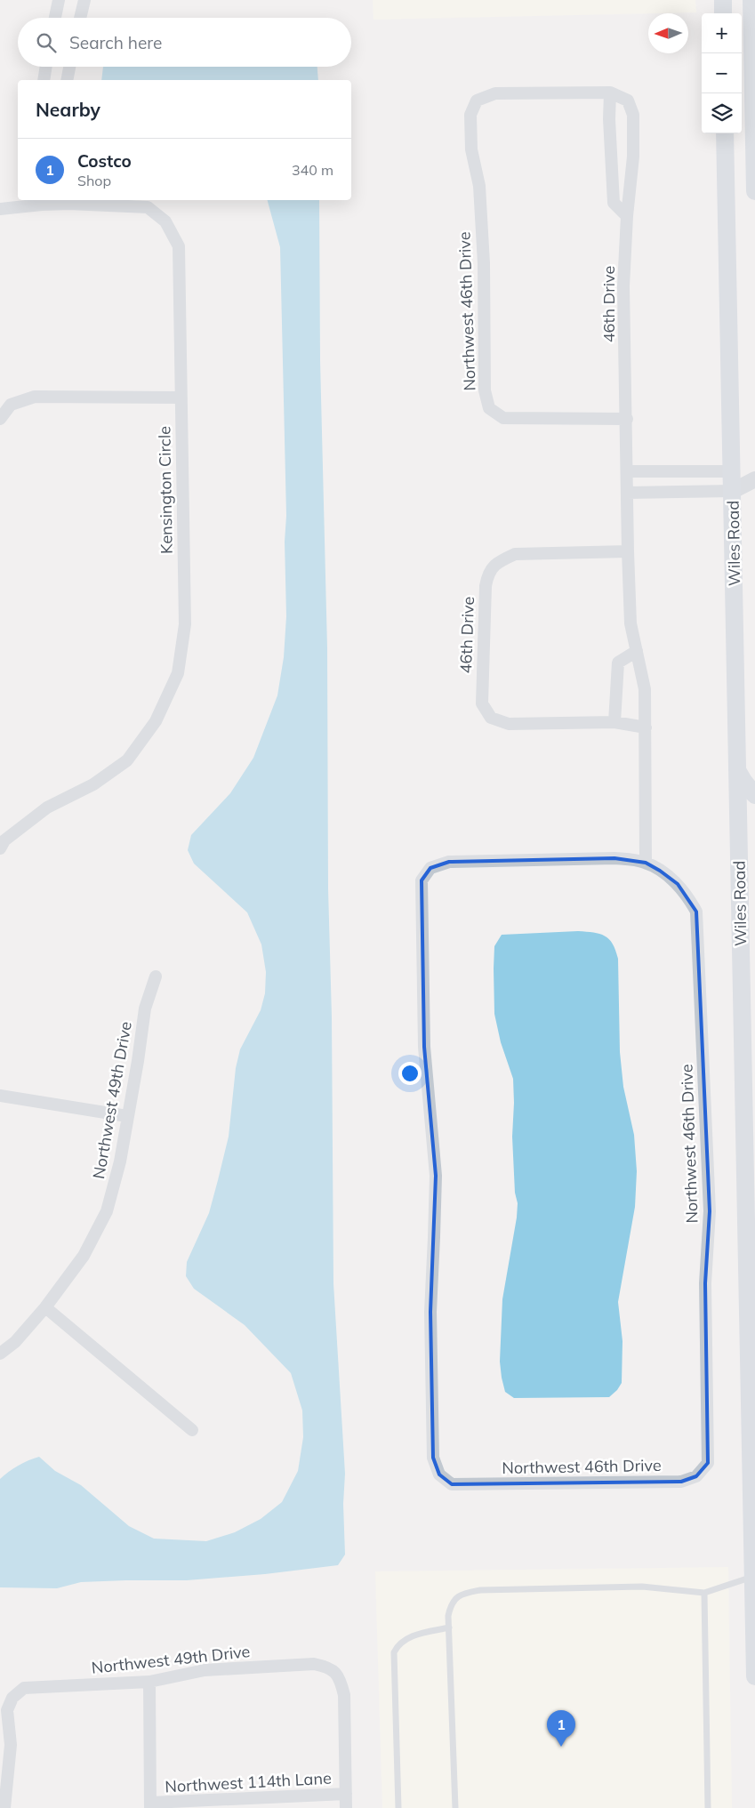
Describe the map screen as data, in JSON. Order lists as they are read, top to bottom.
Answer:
{
  "streets": {
    "main road": ["Wiles Road"],
    "street": [
      "46th Drive",
      "Northwest 46th Drive",
      "Kensington Circle",
      "Northwest 49th Drive",
      "Northwest 114th Lane"
    ]
  },
  "crossings": [
    ["46th Drive", "Northwest 46th Drive"],
    ["Northwest 49th Drive", "Northwest 114th Lane"]
  ],
  "north": "left",
  "page": {
    "map_buttons": ["+", "−"],
    "search": "Search here",
    "heading": "Nearby",
    "list": [
      {
        "mark": "1",
        "name": "Costco",
        "note": "Shop",
        "value": "340 m"
      }
    ],
    "pins": "1"
  }
}
